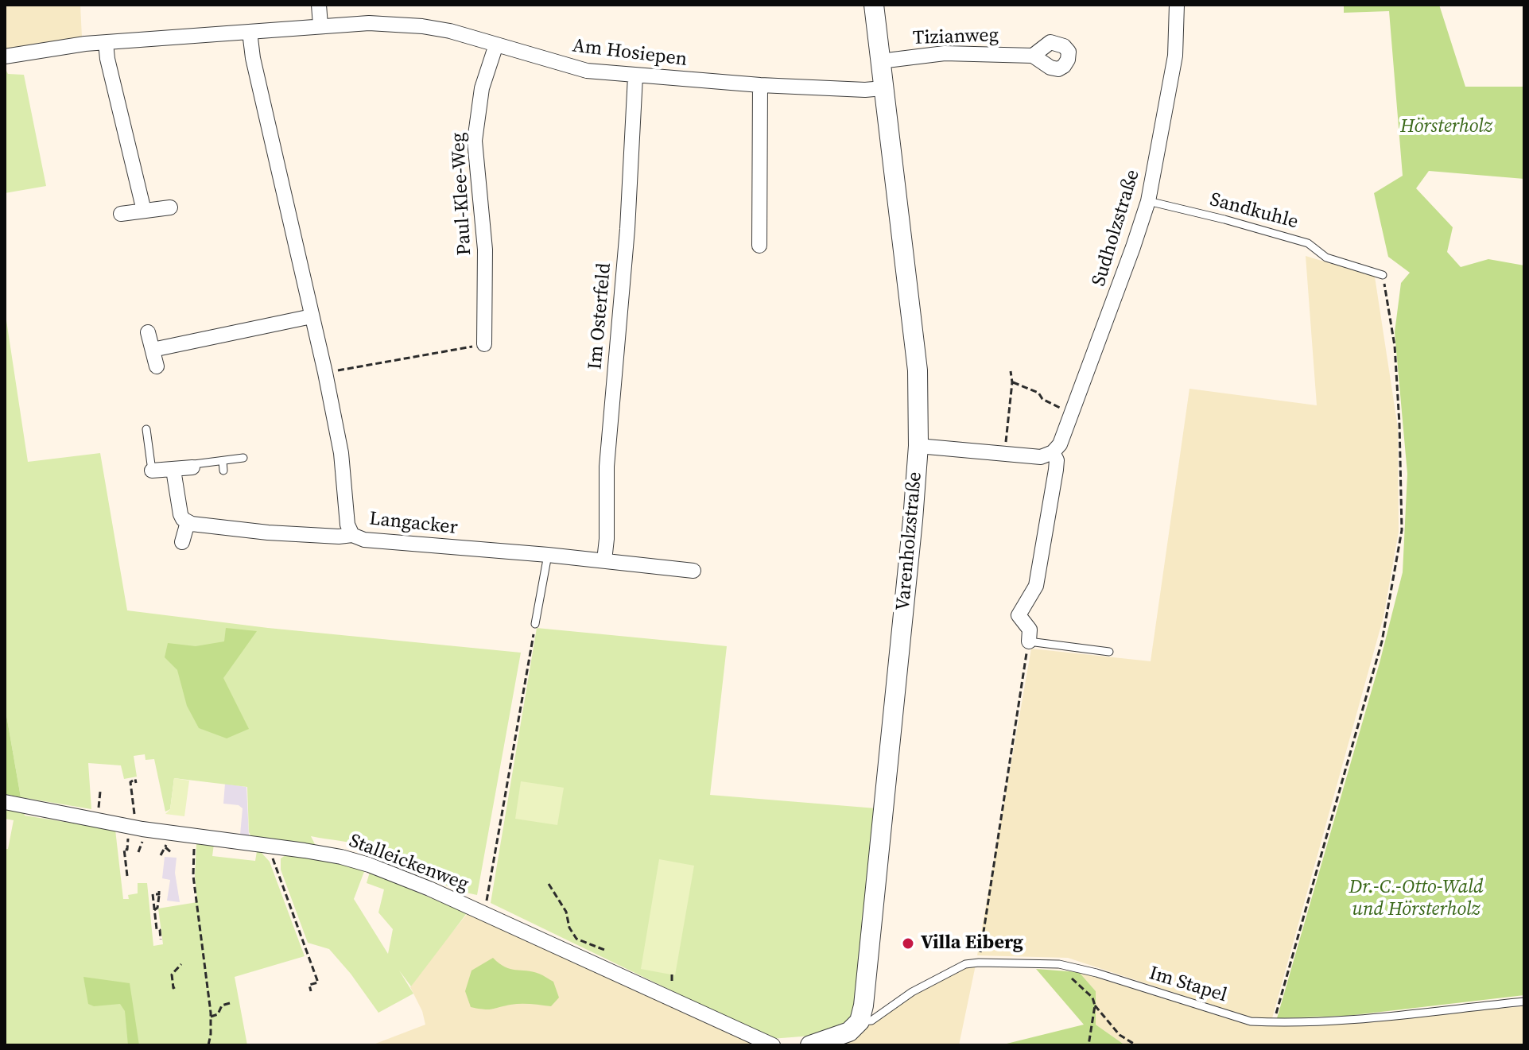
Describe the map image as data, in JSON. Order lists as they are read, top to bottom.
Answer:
{
  "streets": {
    "street": [
      "Tizianweg",
      "Am Hosiepen",
      "Paul-Klee-Weg",
      "Sudholzstraße",
      "Im Osterfeld",
      "Langacker",
      "Varenholzstraße",
      "Stalleickenweg"
    ],
    "lane": ["Sandkuhle", "Im Stapel"]
  },
  "crossings": [
    ["Tizianweg", "Varenholzstraße"],
    ["Am Hosiepen", "Paul-Klee-Weg"],
    ["Am Hosiepen", "Im Osterfeld"],
    ["Am Hosiepen", "Langacker"],
    ["Am Hosiepen", "Varenholzstraße"],
    ["Sandkuhle", "Sudholzstraße"],
    ["Im Osterfeld", "Langacker"],
    ["Varenholzstraße", "Im Stapel"]
  ],
  "parks": ["Hörsterholz", "Dr.-C.-Otto-Wald und Hörsterholz"],
  "places": ["Villa Eiberg"]
}
